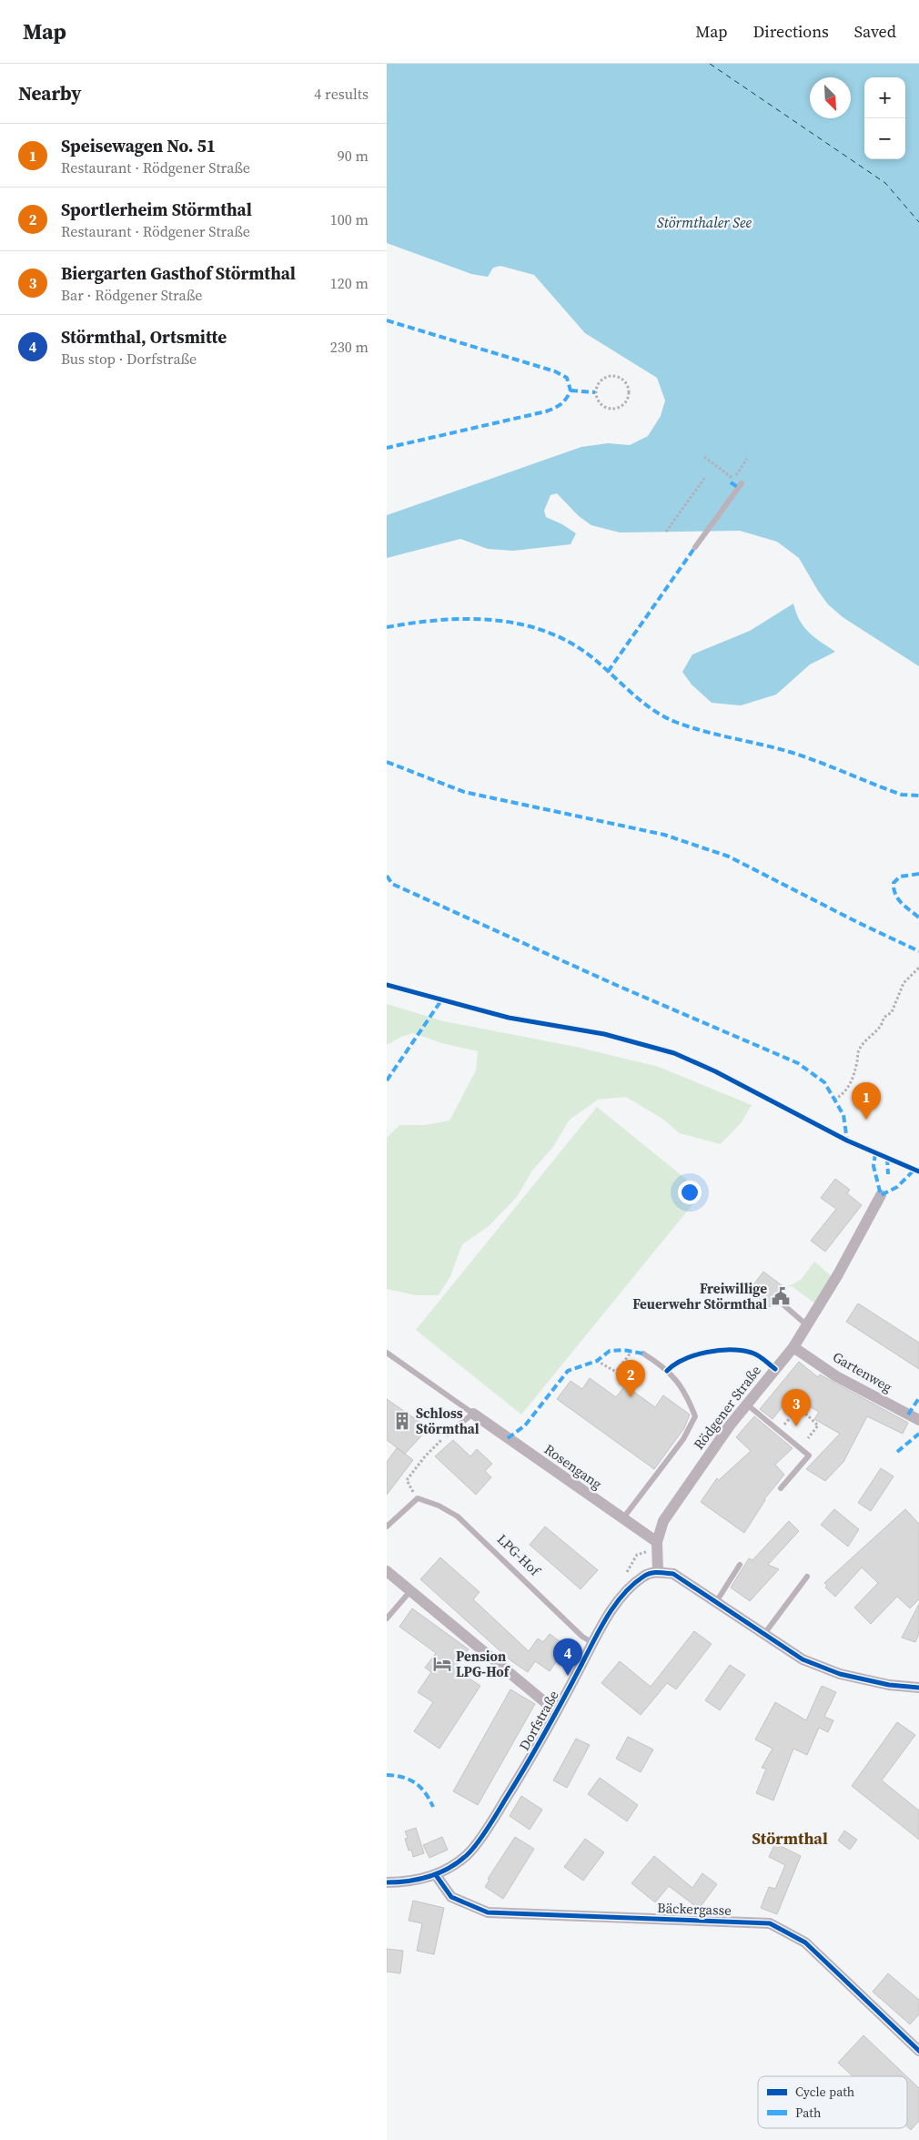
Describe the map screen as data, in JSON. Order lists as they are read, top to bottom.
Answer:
{
  "streets": {
    "street": [
      "Gartenweg",
      "Rödgener Straße",
      "Rosengang",
      "Dorfstraße",
      "Bäckergasse"
    ],
    "lane": ["LPG-Hof"]
  },
  "crossings": [
    ["Gartenweg", "Rödgener Straße"],
    ["Rödgener Straße", "Rosengang"],
    ["Rödgener Straße", "Dorfstraße"],
    ["LPG-Hof", "Dorfstraße"],
    ["Dorfstraße", "Bäckergasse"]
  ],
  "districts": ["Störmthal"],
  "water": ["Störmthaler See"],
  "places": {
    "public building": ["Freiwillige Feuerwehr Störmthal"],
    "building": ["Schloss Störmthal"],
    "hotel": ["Pension LPG-Hof"]
  },
  "legend": ["Cycle path", "Path"],
  "north": "bottom right",
  "page": {
    "header": "Map",
    "nav": ["Map", "Directions", "Saved"],
    "heading": ["Nearby", "4 results"],
    "map_buttons": ["+", "−"],
    "list": [
      {
        "mark": "1",
        "name": "Speisewagen No. 51",
        "note": "Restaurant · Rödgener Straße",
        "value": "90 m"
      },
      {
        "mark": "2",
        "name": "Sportlerheim Störmthal",
        "note": "Restaurant · Rödgener Straße",
        "value": "100 m"
      },
      {
        "mark": "3",
        "name": "Biergarten Gasthof Störmthal",
        "note": "Bar · Rödgener Straße",
        "value": "120 m"
      },
      {
        "mark": "4",
        "name": "Störmthal, Ortsmitte",
        "note": "Bus stop · Dorfstraße",
        "value": "230 m"
      }
    ],
    "pins": [
      "1",
      "2",
      "3",
      "4"
    ]
  }
}
